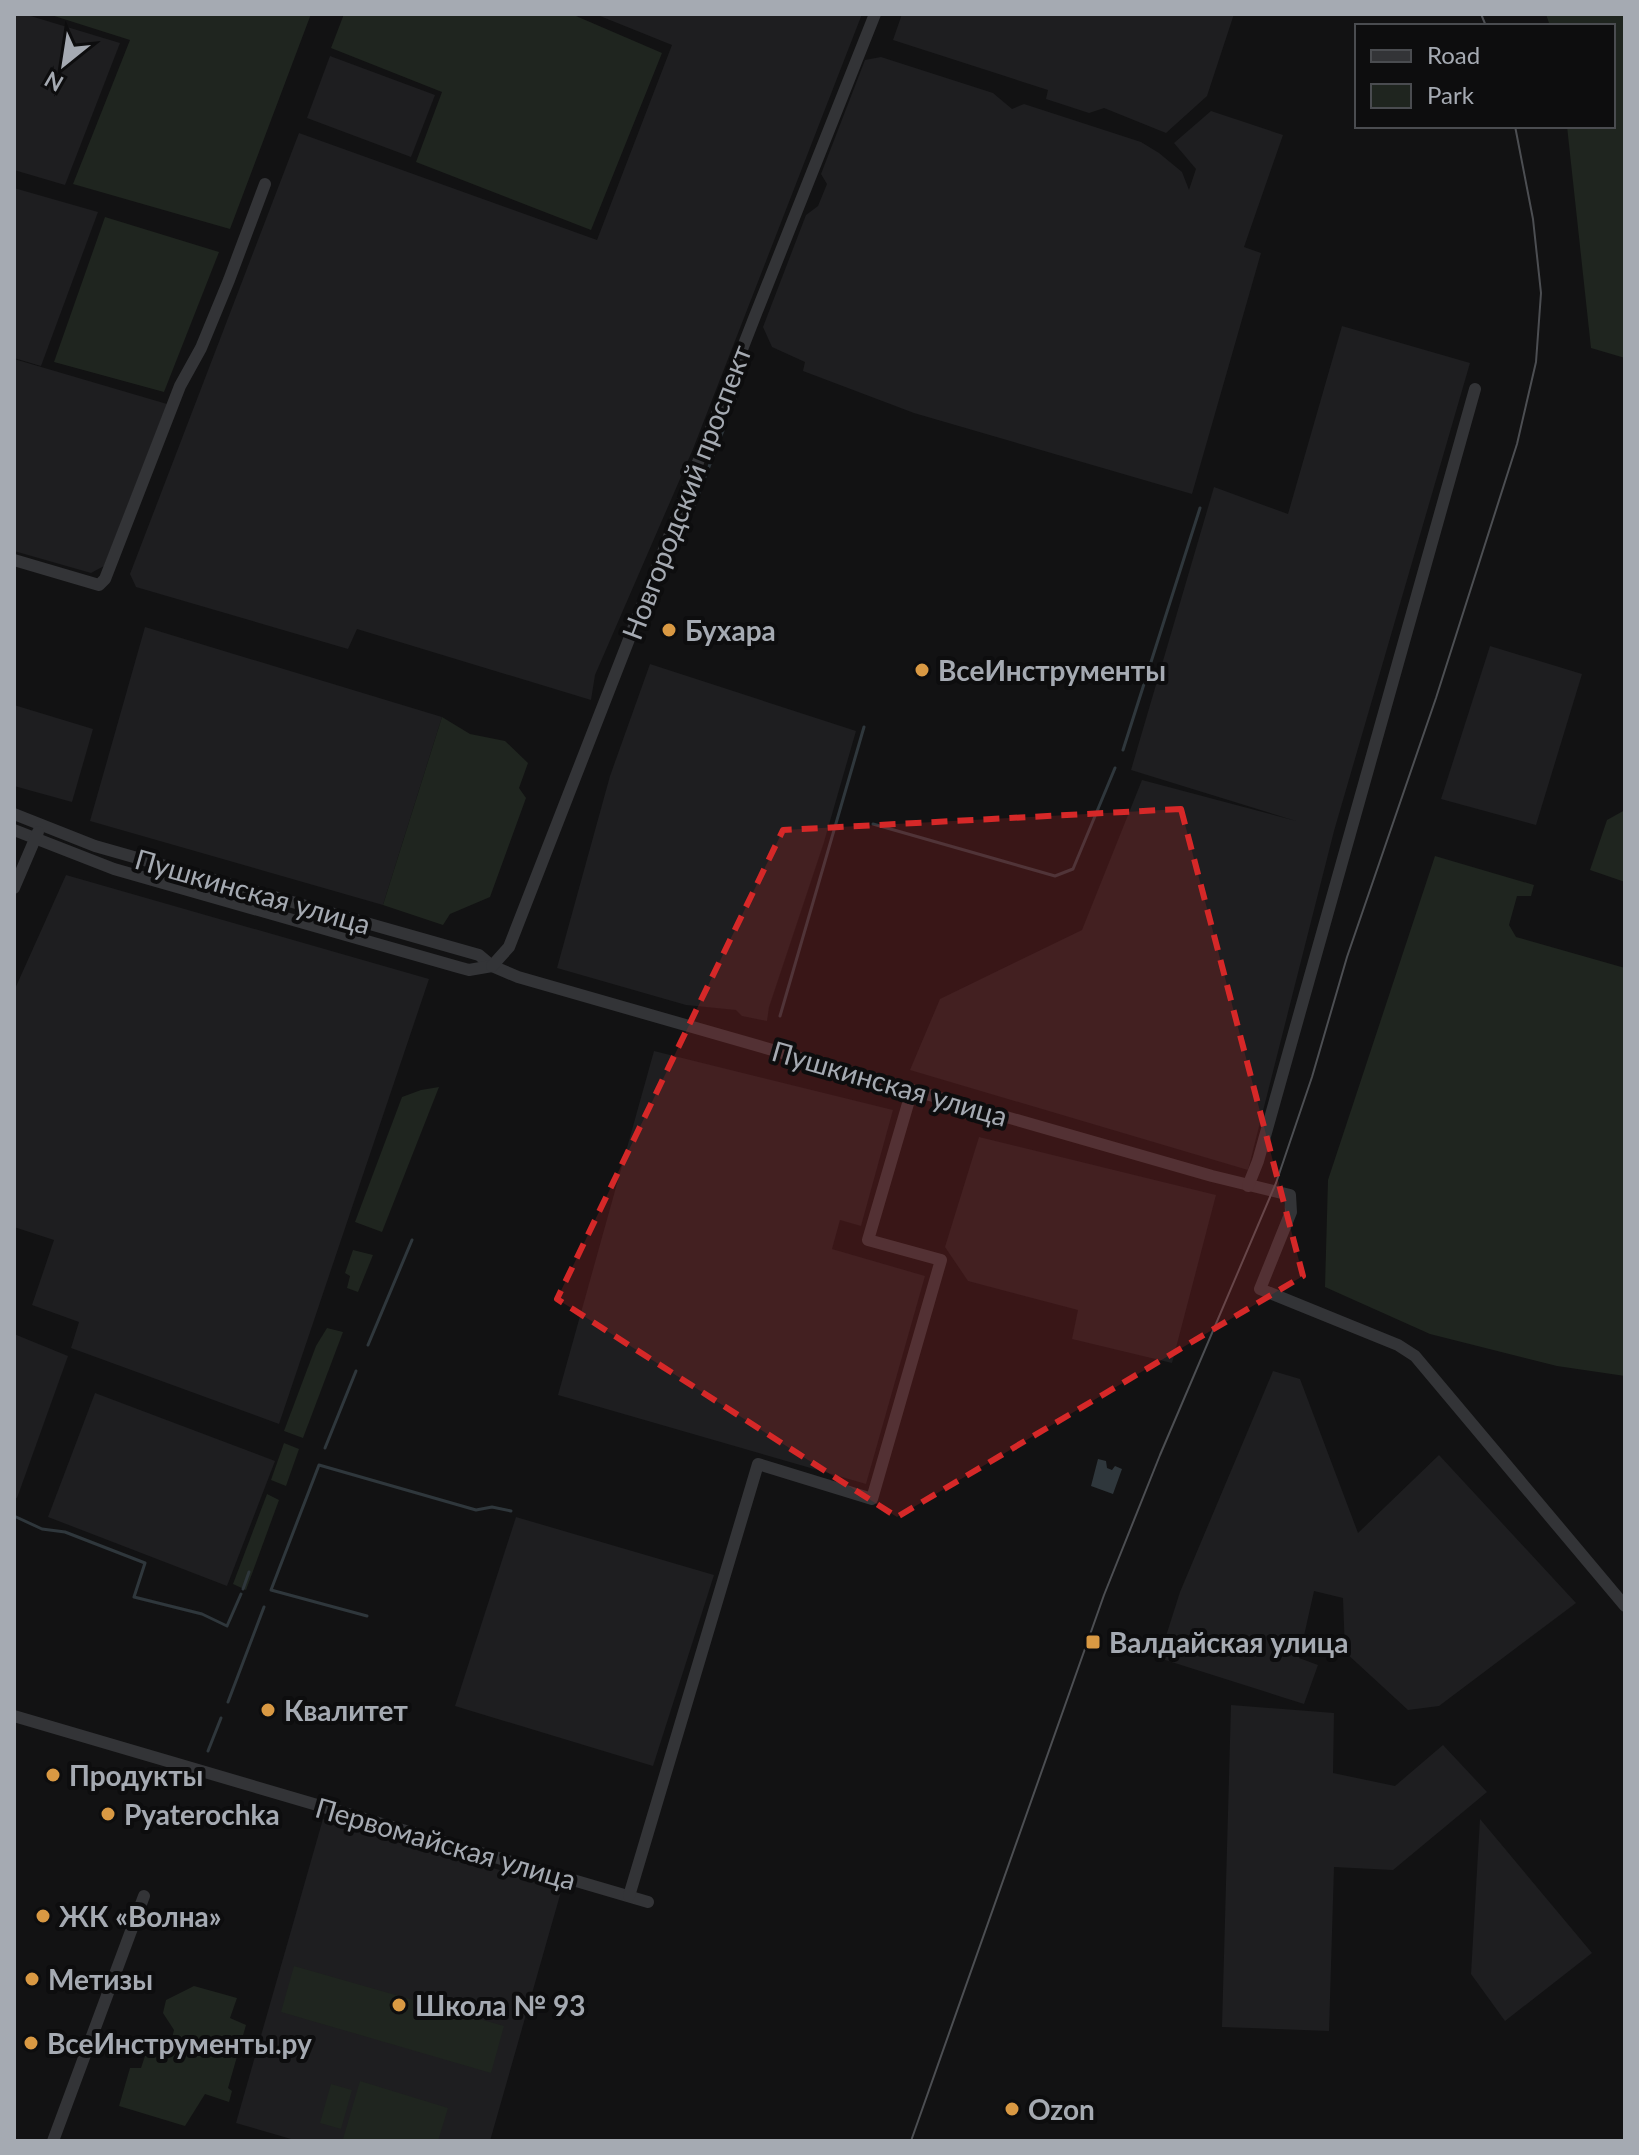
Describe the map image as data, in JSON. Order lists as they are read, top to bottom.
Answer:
{
  "streets": {
    "street": ["Новгородский проспект", "Пушкинская улица", "Первомайская улица"]
  },
  "crossings": [
    ["Новгородский проспект", "Пушкинская улица"]
  ],
  "places": {
    "other": [
      "Бухара",
      "ВсеИнструменты",
      "Квалитет",
      "Продукты",
      "Pyaterochka",
      "ЖК «Волна»",
      "Метизы",
      "Школа № 93",
      "ВсеИнструменты.ру",
      "Ozon"
    ],
    "transit": ["Валдайская улица"]
  },
  "legend": ["Road", "Park"],
  "north": "bottom left"
}
